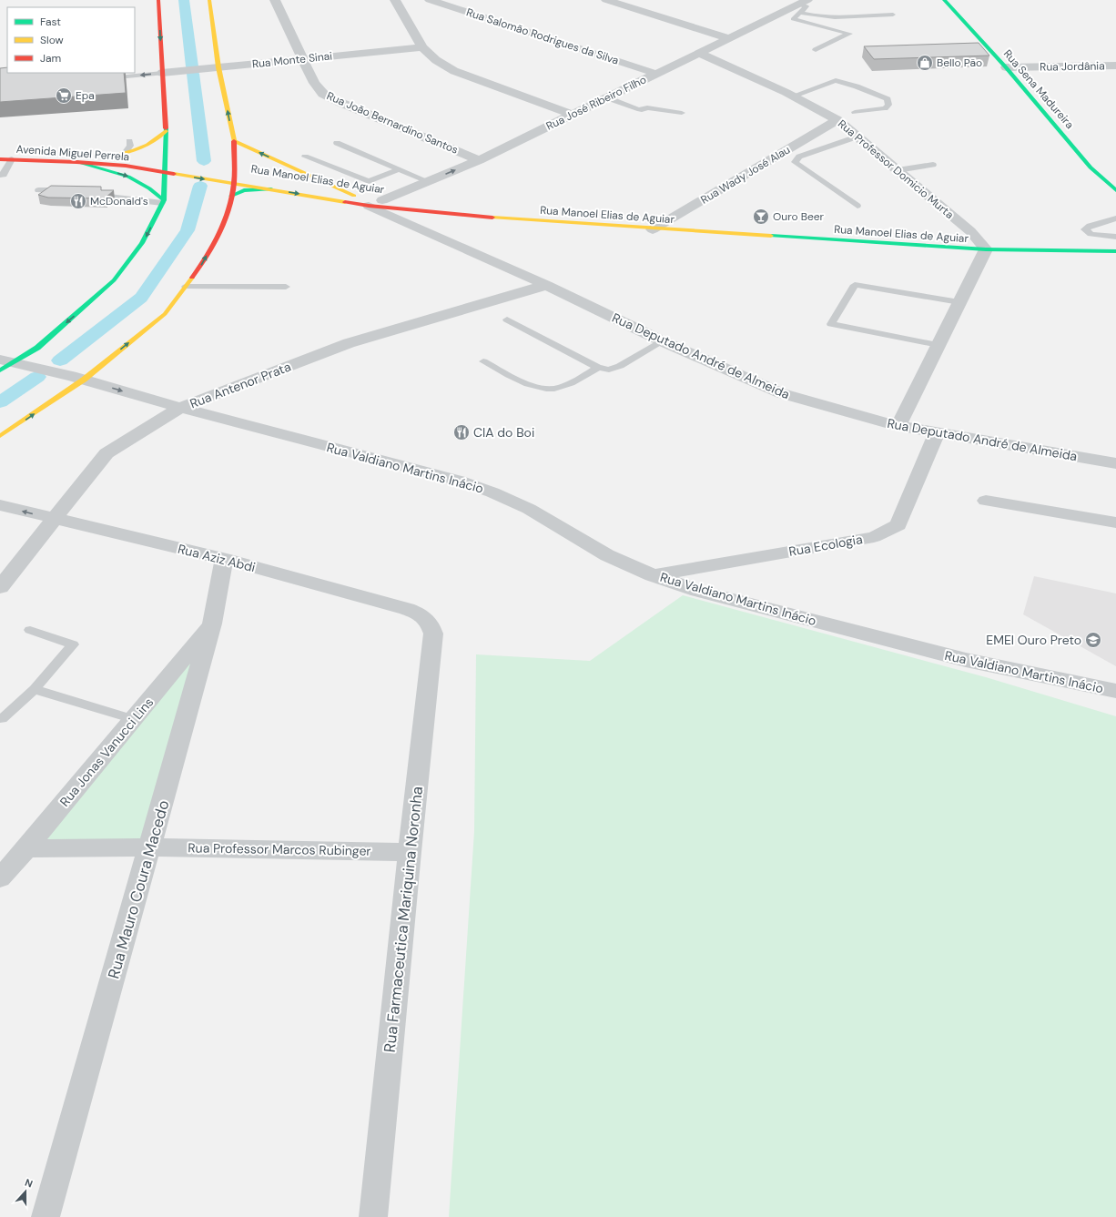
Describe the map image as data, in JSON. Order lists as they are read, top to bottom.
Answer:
{
  "streets": {
    "main road": ["Rua Sena Madureira", "Avenida Miguel Perrela", "Rua Manoel Elias de Aguiar"],
    "street": [
      "Rua Salomão Rodrigues da Silva",
      "Rua Monte Sinai",
      "Rua Jordânia",
      "Rua José Ribeiro Filho",
      "Rua João Bernardino Santos",
      "Rua Professor Domicio Murta",
      "Rua Wady José Alau",
      "Rua Deputado André de Almeida",
      "Rua Antenor Prata",
      "Rua Valdiano Martins Inácio",
      "Rua Ecologia",
      "Rua Aziz Abdi",
      "Rua Jonas Vanucci Lins",
      "Rua Professor Marcos Rubinger",
      "Rua Mauro Coura Macedo",
      "Rua Farmaceutica Mariquina Noronha"
    ]
  },
  "crossings": [
    ["Rua Salomão Rodrigues da Silva", "Rua José Ribeiro Filho"],
    ["Rua Monte Sinai", "Rua João Bernardino Santos"],
    ["Rua Jordânia", "Rua Sena Madureira"],
    ["Rua José Ribeiro Filho", "Rua João Bernardino Santos"],
    ["Rua José Ribeiro Filho", "Rua Professor Domicio Murta"],
    ["Rua José Ribeiro Filho", "Rua Manoel Elias de Aguiar"],
    ["Rua José Ribeiro Filho", "Rua Deputado André de Almeida"],
    ["Avenida Miguel Perrela", "Rua Manoel Elias de Aguiar"],
    ["Rua Professor Domicio Murta", "Rua Wady José Alau"],
    ["Rua Professor Domicio Murta", "Rua Manoel Elias de Aguiar"],
    ["Rua Wady José Alau", "Rua Manoel Elias de Aguiar"],
    ["Rua Manoel Elias de Aguiar", "Rua Deputado André de Almeida"],
    ["Rua Deputado André de Almeida", "Rua Antenor Prata"],
    ["Rua Deputado André de Almeida", "Rua Ecologia"],
    ["Rua Antenor Prata", "Rua Valdiano Martins Inácio"],
    ["Rua Antenor Prata", "Rua Aziz Abdi"],
    ["Rua Valdiano Martins Inácio", "Rua Ecologia"],
    ["Rua Aziz Abdi", "Rua Mauro Coura Macedo"],
    ["Rua Aziz Abdi", "Rua Farmaceutica Mariquina Noronha"],
    ["Rua Jonas Vanucci Lins", "Rua Professor Marcos Rubinger"],
    ["Rua Jonas Vanucci Lins", "Rua Mauro Coura Macedo"],
    ["Rua Professor Marcos Rubinger", "Rua Mauro Coura Macedo"],
    ["Rua Professor Marcos Rubinger", "Rua Farmaceutica Mariquina Noronha"]
  ],
  "places": {
    "shop": ["Bello Pão"],
    "supermarket": ["Epa"],
    "restaurant": ["McDonald's", "CIA do Boi"],
    "bar": ["Ouro Beer"],
    "school or university": ["EMEI Ouro Preto"]
  },
  "legend": ["Fast", "Slow", "Jam"],
  "north": "top"
}
